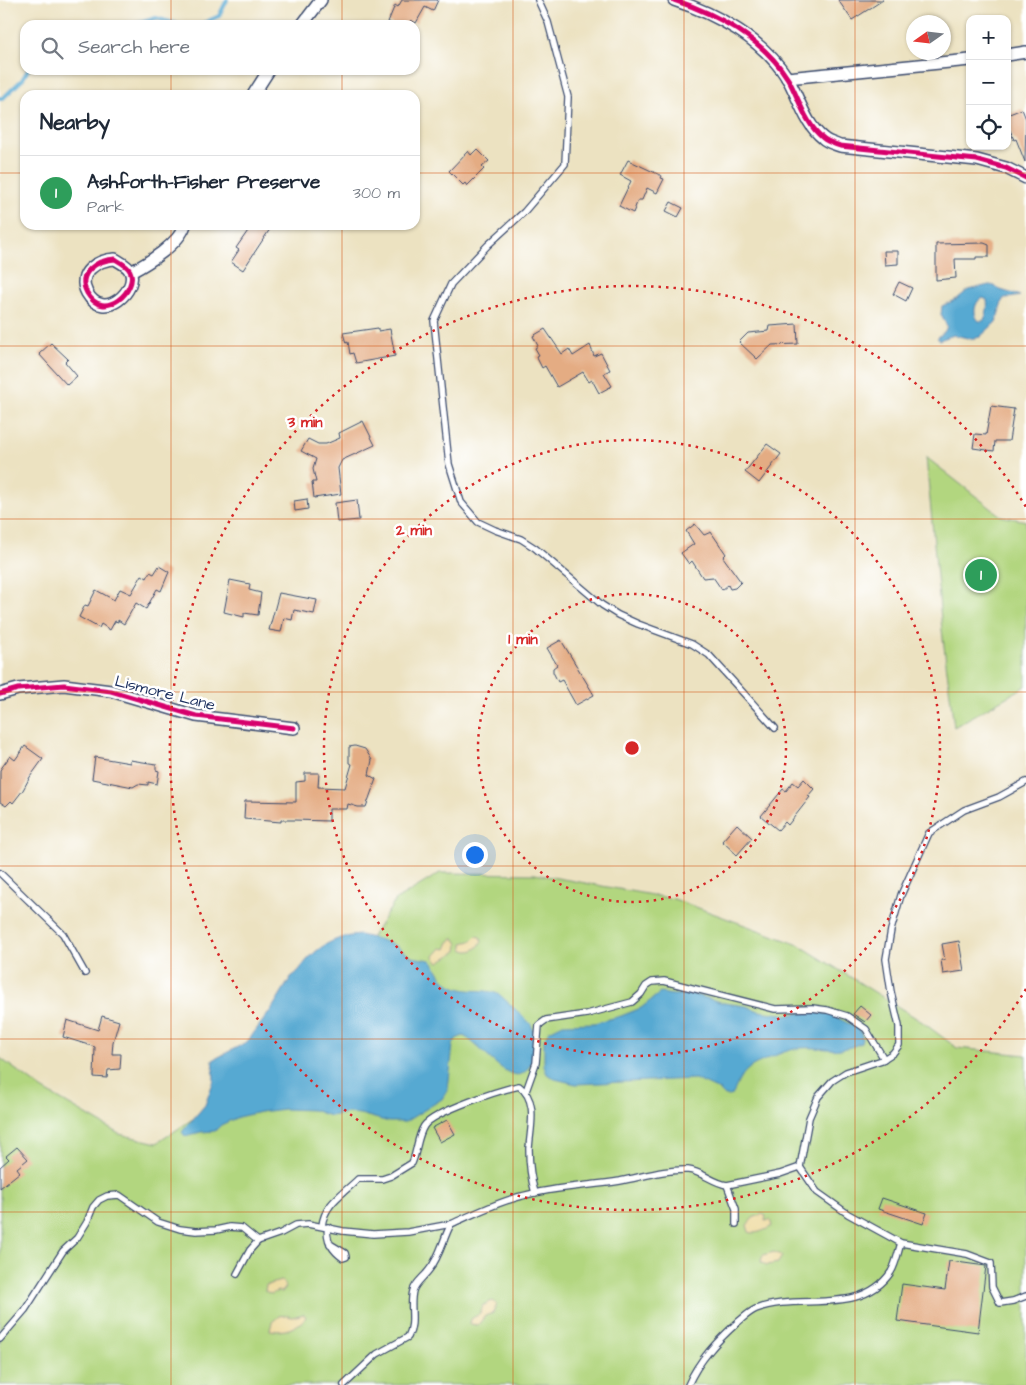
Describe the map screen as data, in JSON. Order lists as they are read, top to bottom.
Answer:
{
  "streets": {
    "street": ["Lismore Lane"]
  },
  "north": "left",
  "page": {
    "map_buttons": ["+", "−"],
    "search": "Search here",
    "heading": "Nearby",
    "list": [
      {
        "mark": "1",
        "name": "Ashforth-Fisher Preserve",
        "note": "Park",
        "value": "300 m"
      }
    ],
    "pins": "1"
  },
  "rings": ["3 min", "2 min", "1 min"]
}
